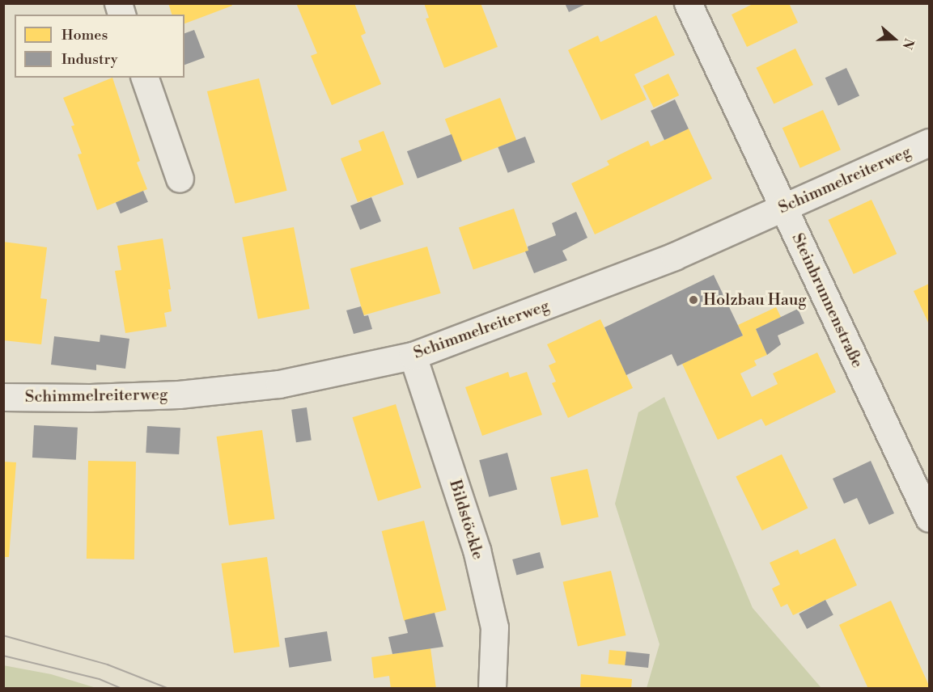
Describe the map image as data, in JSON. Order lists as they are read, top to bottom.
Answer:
{
  "streets": {
    "street": ["Schimmelreiterweg", "Steinbrunnenstraße", "Bildstöckle"]
  },
  "crossings": [
    ["Schimmelreiterweg", "Steinbrunnenstraße"],
    ["Schimmelreiterweg", "Bildstöckle"]
  ],
  "places": ["Holzbau Haug"],
  "legend": ["Homes", "Industry"],
  "north": "right"
}
